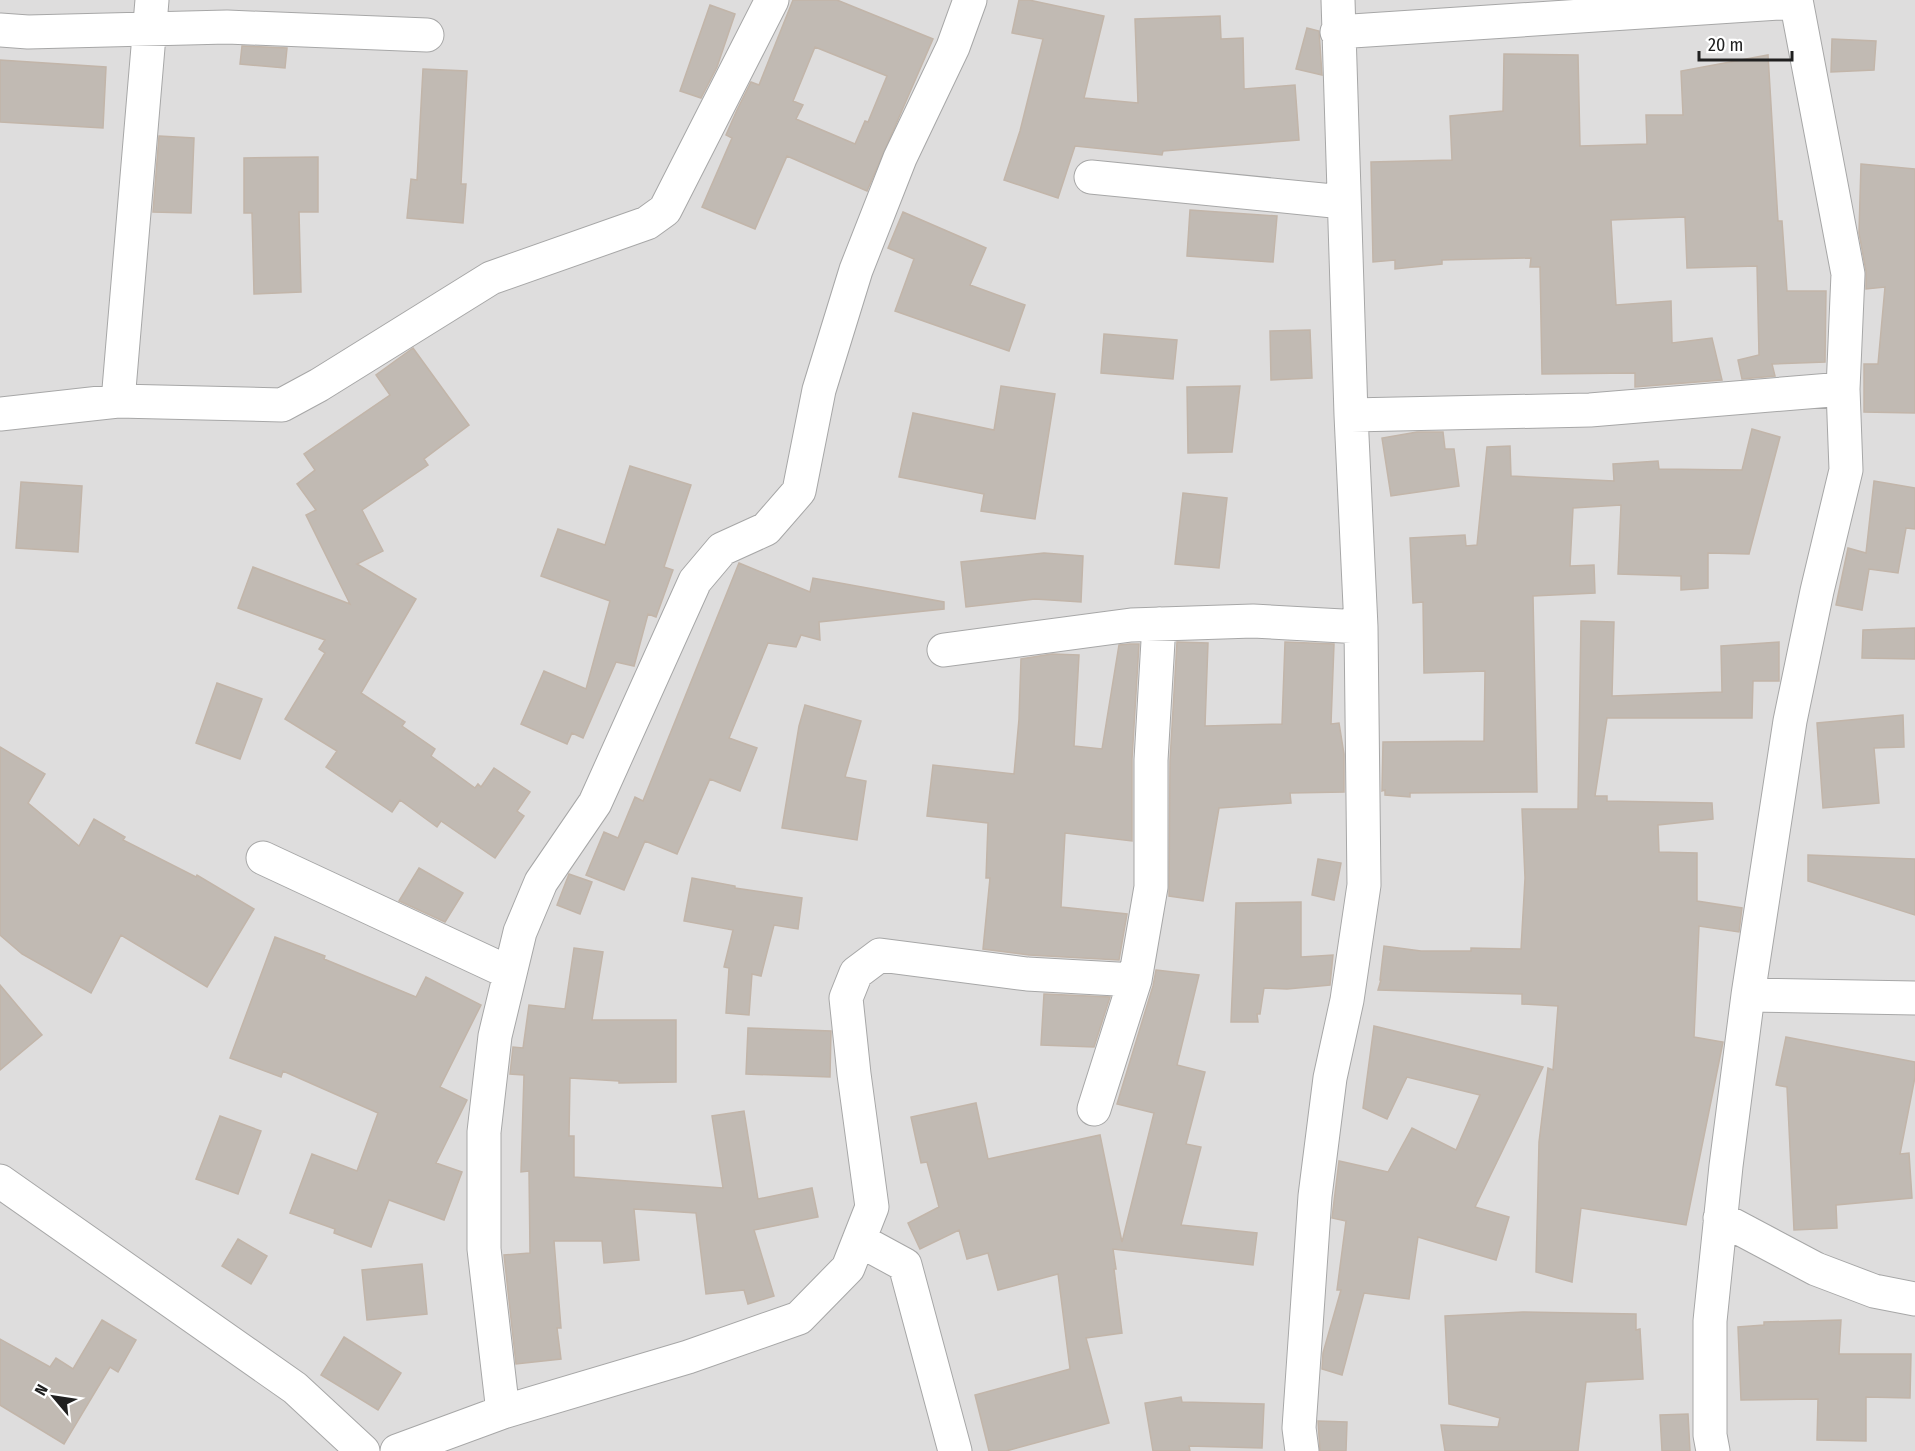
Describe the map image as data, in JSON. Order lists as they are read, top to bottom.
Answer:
{
  "scale_bar": "20 m",
  "north": "top left"
}
